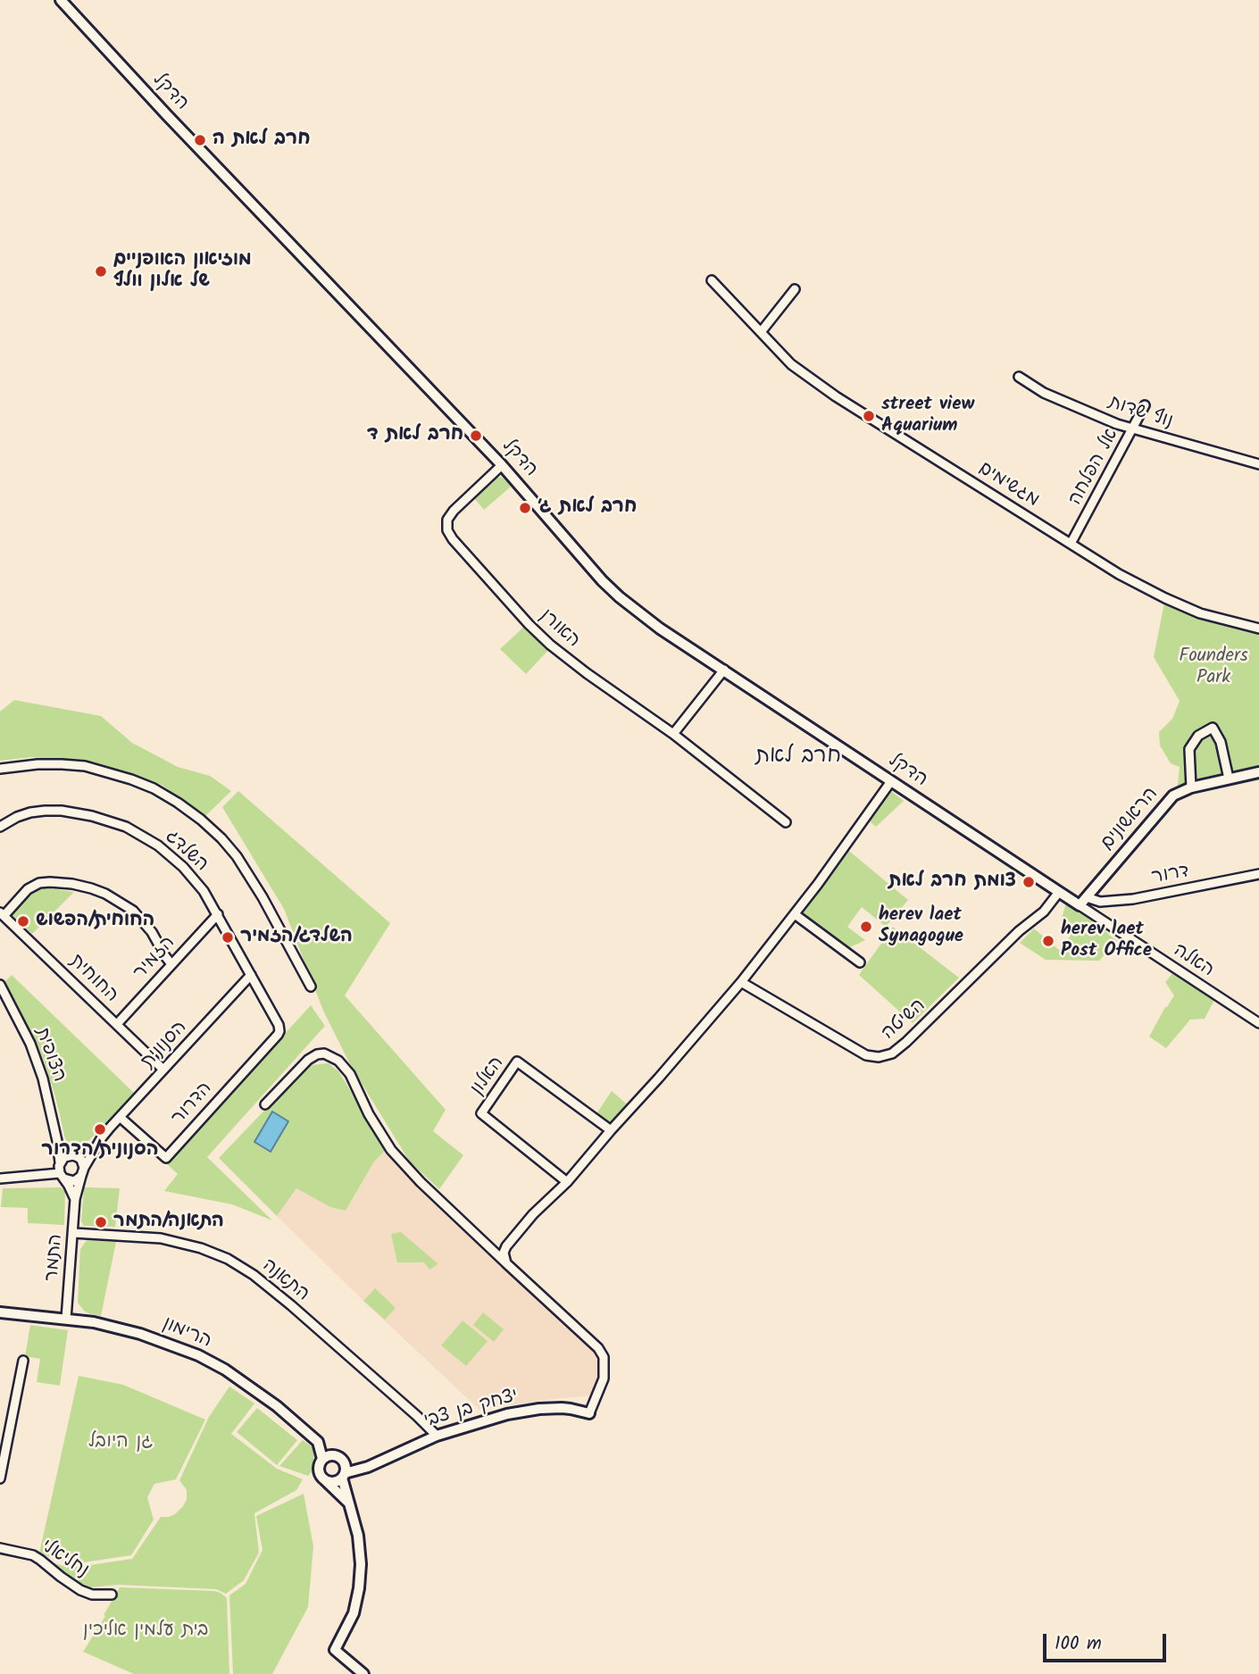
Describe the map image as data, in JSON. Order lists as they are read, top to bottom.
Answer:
{
  "streets": {
    "street": [
      "הדקל",
      "נוף שדות",
      "אל הפלחה",
      "מגשימים",
      "האורן",
      "הראשונים",
      "השלדג",
      "דרור",
      "הזמיר",
      "האלה",
      "החוחית",
      "השיטה",
      "הסנונית",
      "הצופית",
      "האלון",
      "הדרור",
      "התמר",
      "התאנה",
      "הרימון",
      "יצחק בן צבי",
      "נחליאלי"
    ]
  },
  "crossings": [
    ["הדקל", "האורן"],
    ["הדקל", "הראשונים"],
    ["הדקל", "האלה"],
    ["הדקל", "השיטה"],
    ["נוף שדות", "אל הפלחה"],
    ["אל הפלחה", "מגשימים"],
    ["הראשונים", "דרור"],
    ["הראשונים", "האלה"],
    ["השלדג", "הזמיר"],
    ["השלדג", "הסנונית"],
    ["השלדג", "הדרור"],
    ["הזמיר", "החוחית"],
    ["החוחית", "הסנונית"],
    ["הסנונית", "הצופית"],
    ["הסנונית", "הדרור"],
    ["הסנונית", "התמר"],
    ["הצופית", "התמר"],
    ["התמר", "התאנה"],
    ["התמר", "הרימון"],
    ["התאנה", "יצחק בן צבי"],
    ["הרימון", "יצחק בן צבי"]
  ],
  "districts": ["חרב לאת"],
  "parks": ["Founders Park", "גן היובל", "בית עלמין אליכין"],
  "places": [
    "חרב לאת ה",
    "מוזיאון האופניים של אלון וולף",
    "street view Aquarium",
    "חרב לאת ד",
    "חרב לאת ג׳",
    "צומת חרב לאת",
    "החוחית/הפשוש",
    "herev laet Synagogue",
    "השלדג/הזמיר",
    "herev laet Post Office",
    "הסנונית/הדרור",
    "התאנה/התמר"
  ],
  "scale_bar": "100 m"
}
